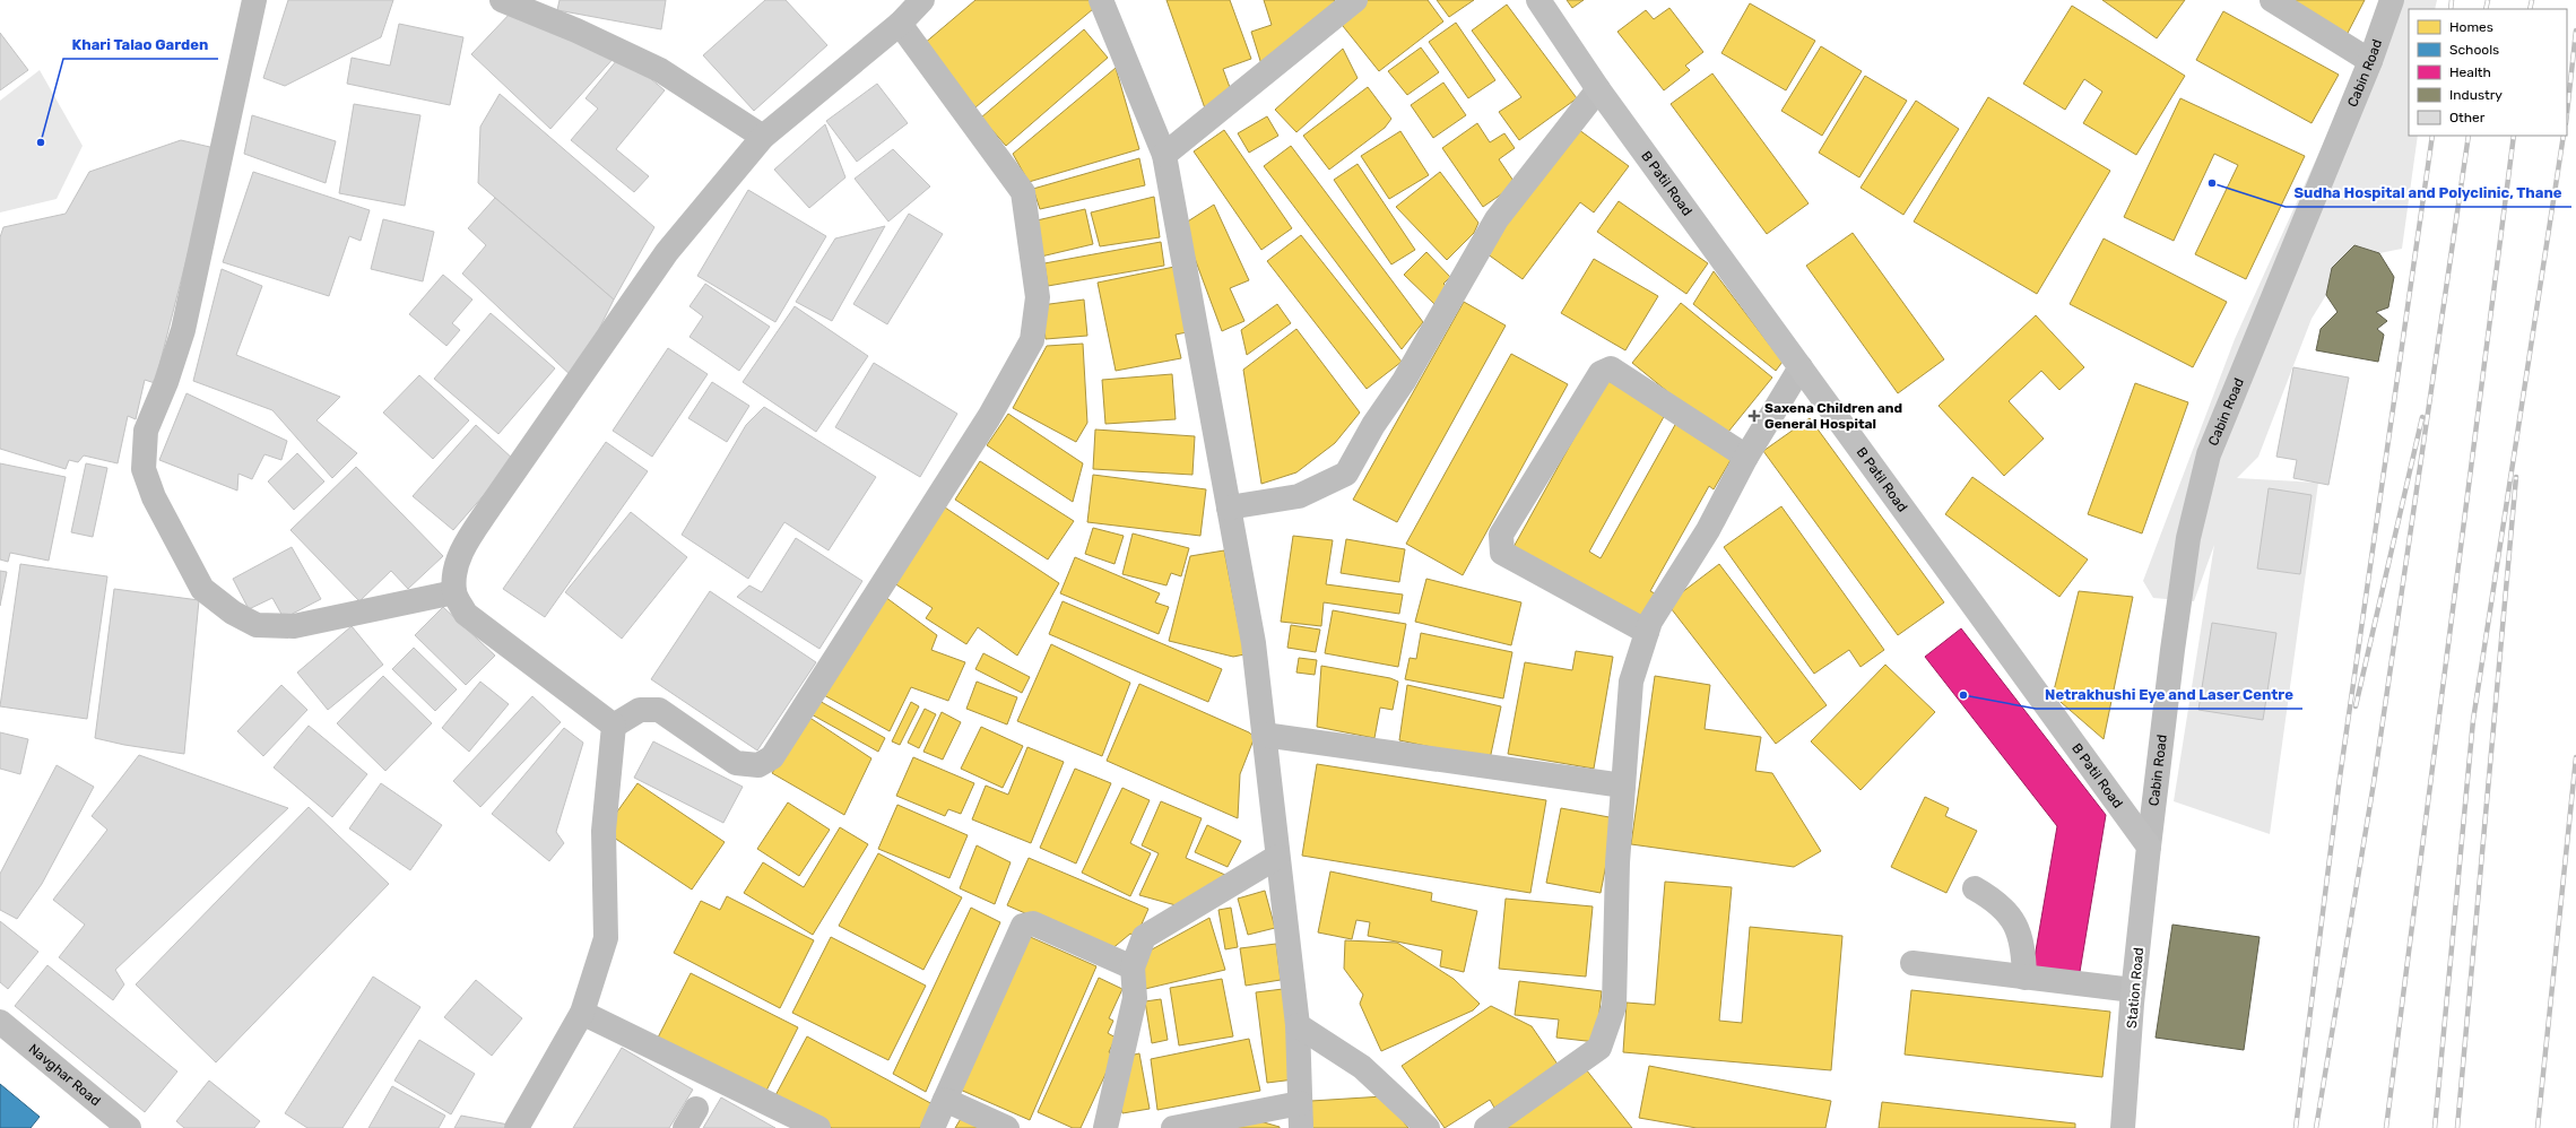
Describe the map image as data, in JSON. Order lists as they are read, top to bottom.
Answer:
{
  "streets": {
    "main road": ["B Patil Road", "Station Road", "Navghar Road"],
    "street": ["Cabin Road"]
  },
  "crossings": [
    ["Cabin Road", "B Patil Road"],
    ["Cabin Road", "Station Road"],
    ["B Patil Road", "Station Road"]
  ],
  "places": {
    "other": ["Khari Talao Garden", "Sudha Hospital and Polyclinic, Thane", "Netrakhushi Eye and Laser Centre"],
    "health": ["Saxena Children and General Hospital"]
  },
  "legend": [
    "Homes",
    "Schools",
    "Health",
    "Industry",
    "Other"
  ]
}
